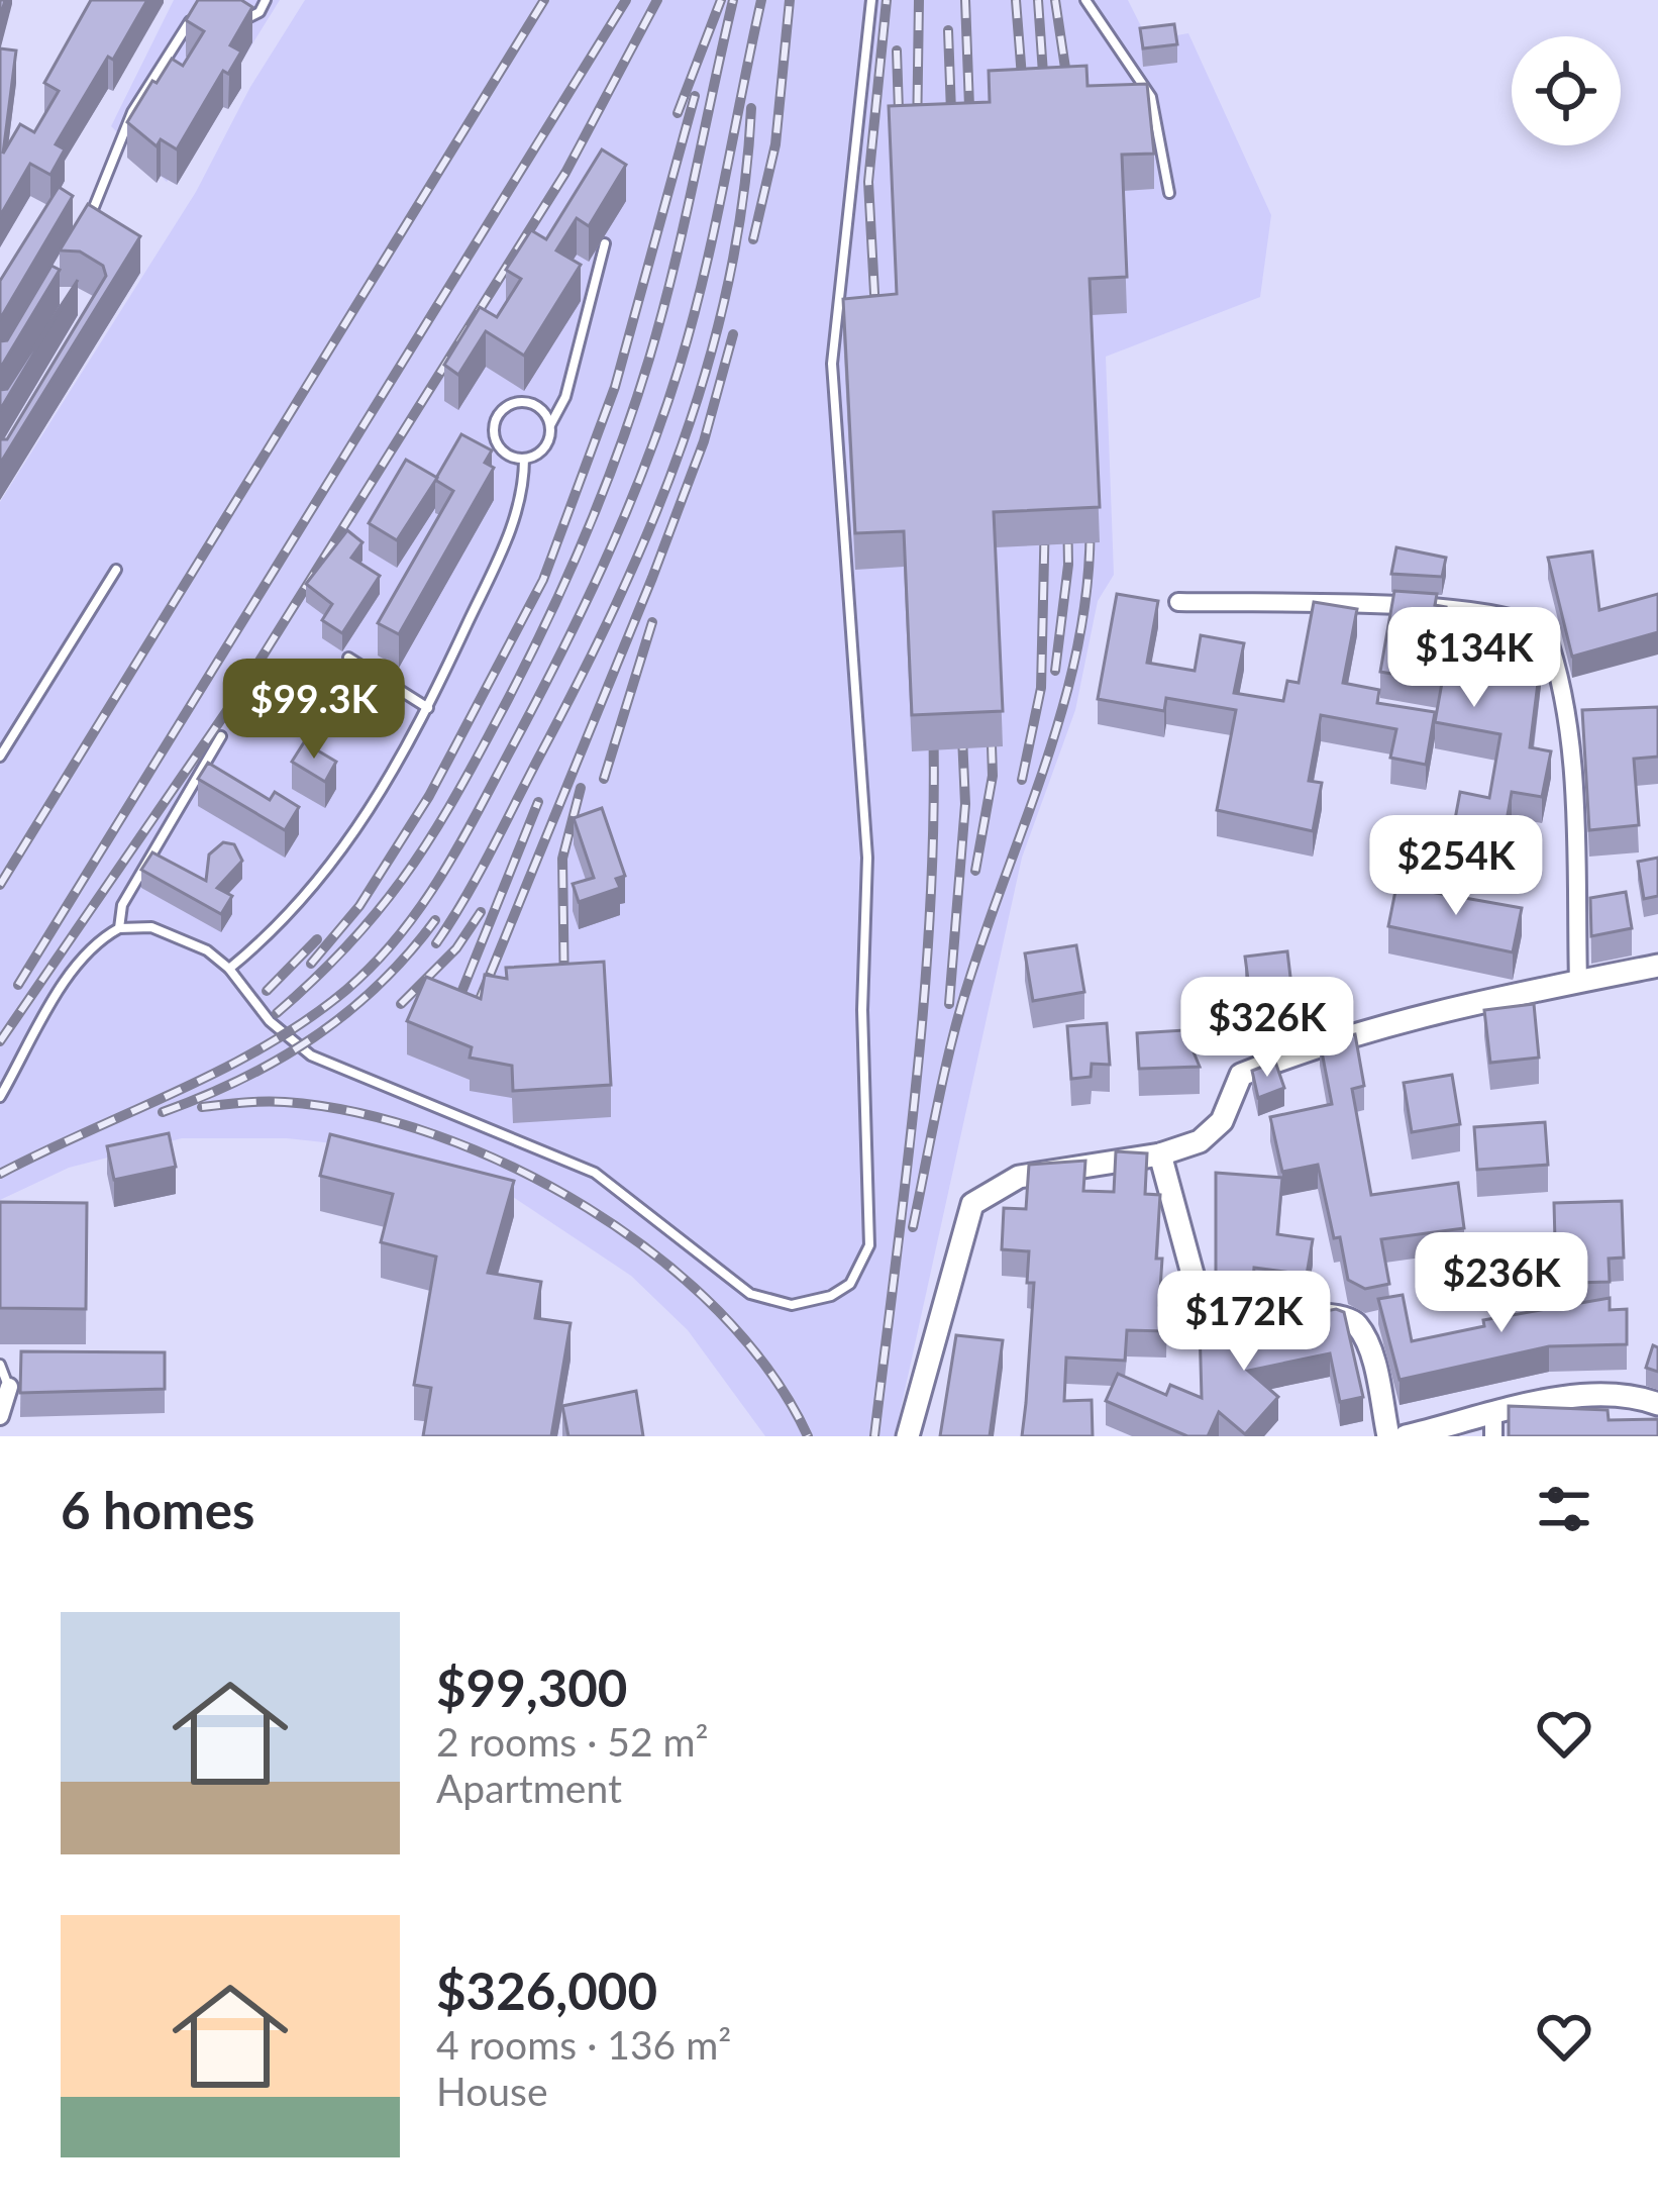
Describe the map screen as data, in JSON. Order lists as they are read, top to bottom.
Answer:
{
  "page": {
    "price": [
      "$134K",
      "$99.3K",
      "$254K",
      "$326K",
      "$236K",
      "$172K"
    ],
    "heading": "6 homes",
    "list": [
      {
        "name": "$99,300",
        "note": "2 rooms · 52 m² · Apartment"
      },
      {
        "name": "$326,000",
        "note": "4 rooms · 136 m² · House"
      }
    ]
  }
}
